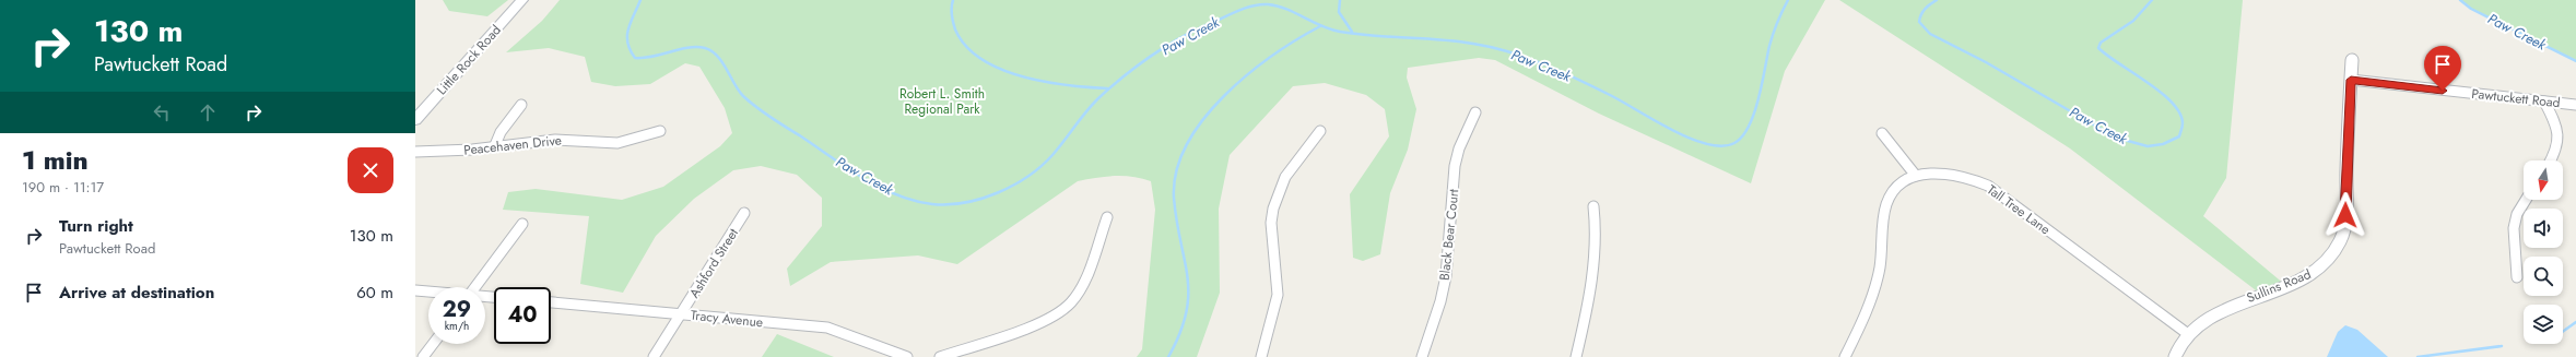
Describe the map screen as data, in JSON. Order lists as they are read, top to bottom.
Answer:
{
  "streets": {
    "main road": ["Little Rock Road"],
    "street": [
      "Pawtuckett Road",
      "Peacehaven Drive",
      "Tall Tree Lane",
      "Black Bear Court",
      "Ashford Street",
      "Sullins Road",
      "Tracy Avenue"
    ]
  },
  "crossings": [
    ["Pawtuckett Road", "Sullins Road"],
    ["Tall Tree Lane", "Sullins Road"],
    ["Ashford Street", "Tracy Avenue"]
  ],
  "water": ["Paw Creek"],
  "parks": ["Robert L. Smith Regional Park"],
  "north": "bottom",
  "page": {
    "turn": ["130 m", "Pawtuckett Road"],
    "heading": ["1 min", "190 m · 11:17"],
    "list": [
      {
        "name": "Turn right",
        "note": "Pawtuckett Road",
        "value": "130 m"
      },
      {
        "name": "Arrive at destination",
        "value": "60 m"
      }
    ],
    "speed": "29 km/h",
    "limit": "40"
  }
}
